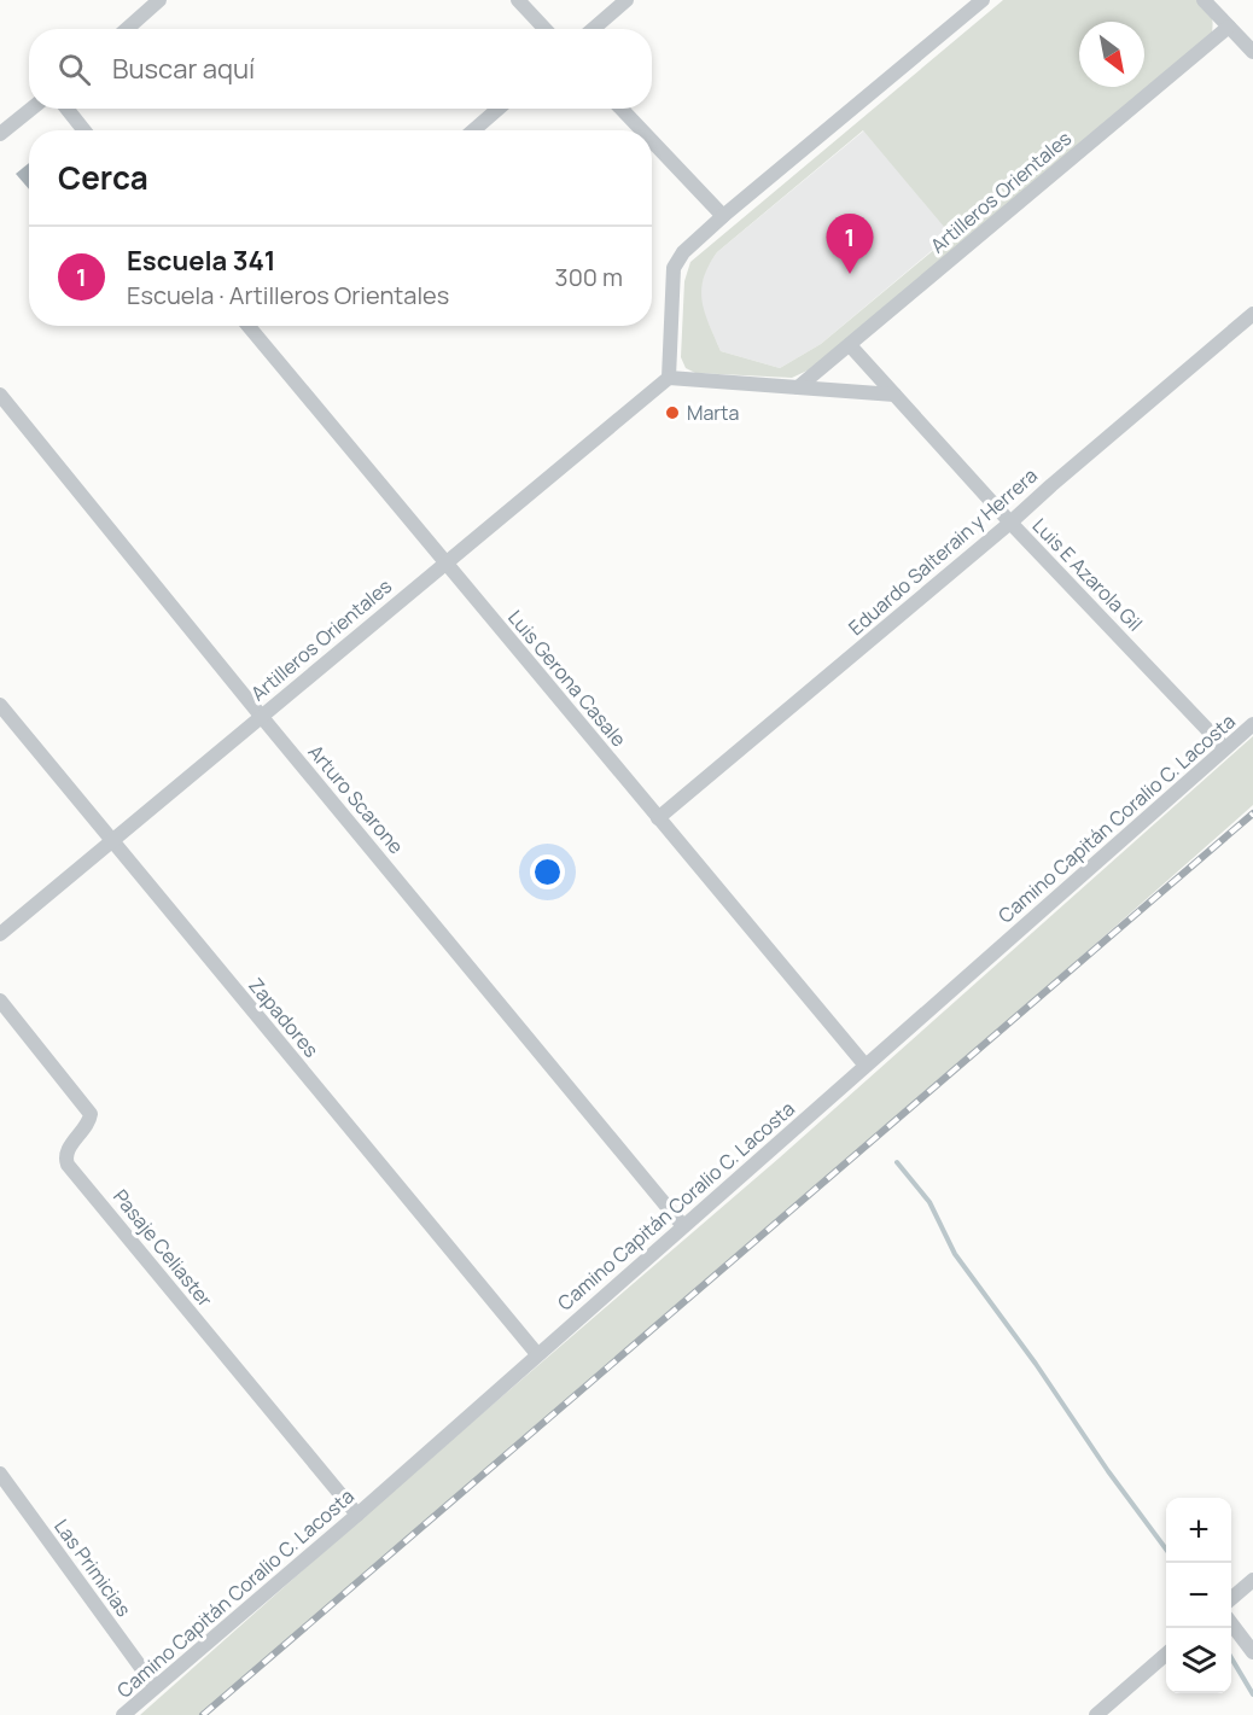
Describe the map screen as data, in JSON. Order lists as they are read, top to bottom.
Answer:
{
  "streets": {
    "street": [
      "Artilleros Orientales",
      "Eduardo Salterain y Herrera",
      "Luis E Azarola Gil",
      "Luis Gerona Casale",
      "Arturo Scarone",
      "Camino Capitán Coralio C. Lacosta",
      "Zapadores",
      "Pasaje Celiaster",
      "Las Primicias"
    ]
  },
  "crossings": [
    ["Artilleros Orientales", "Luis E Azarola Gil"],
    ["Artilleros Orientales", "Luis Gerona Casale"],
    ["Artilleros Orientales", "Arturo Scarone"],
    ["Artilleros Orientales", "Zapadores"],
    ["Eduardo Salterain y Herrera", "Luis E Azarola Gil"],
    ["Eduardo Salterain y Herrera", "Luis Gerona Casale"],
    ["Luis E Azarola Gil", "Camino Capitán Coralio C. Lacosta"],
    ["Luis Gerona Casale", "Camino Capitán Coralio C. Lacosta"],
    ["Arturo Scarone", "Camino Capitán Coralio C. Lacosta"],
    ["Camino Capitán Coralio C. Lacosta", "Zapadores"],
    ["Camino Capitán Coralio C. Lacosta", "Pasaje Celiaster"],
    ["Camino Capitán Coralio C. Lacosta", "Las Primicias"]
  ],
  "places": ["Marta"],
  "north": "bottom right",
  "page": {
    "search": "Buscar aquí",
    "heading": "Cerca",
    "pins": "1",
    "list": [
      {
        "mark": "1",
        "name": "Escuela 341",
        "note": "Escuela · Artilleros Orientales",
        "value": "300 m"
      }
    ],
    "map_buttons": ["+", "−"]
  }
}
